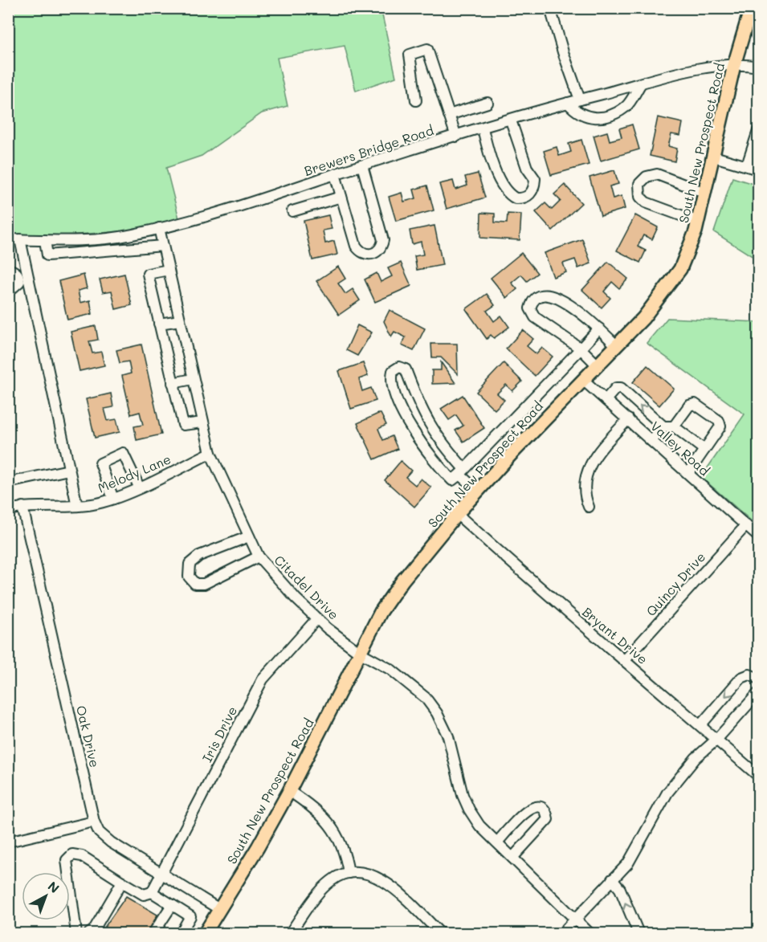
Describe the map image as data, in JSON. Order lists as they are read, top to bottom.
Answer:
{
  "streets": {
    "main road": ["South New Prospect Road"],
    "street": [
      "Brewers Bridge Road",
      "Valley Road",
      "Melody Lane",
      "Quincy Drive",
      "Citadel Drive",
      "Bryant Drive",
      "Iris Drive",
      "Oak Drive"
    ]
  },
  "crossings": [
    ["South New Prospect Road", "Brewers Bridge Road"],
    ["South New Prospect Road", "Valley Road"],
    ["South New Prospect Road", "Citadel Drive"],
    ["South New Prospect Road", "Bryant Drive"],
    ["South New Prospect Road", "Oak Drive"],
    ["Brewers Bridge Road", "Citadel Drive"],
    ["Valley Road", "Quincy Drive"],
    ["Melody Lane", "Citadel Drive"],
    ["Melody Lane", "Oak Drive"],
    ["Quincy Drive", "Bryant Drive"],
    ["Citadel Drive", "Iris Drive"],
    ["Iris Drive", "Oak Drive"]
  ],
  "north": "top right"
}
